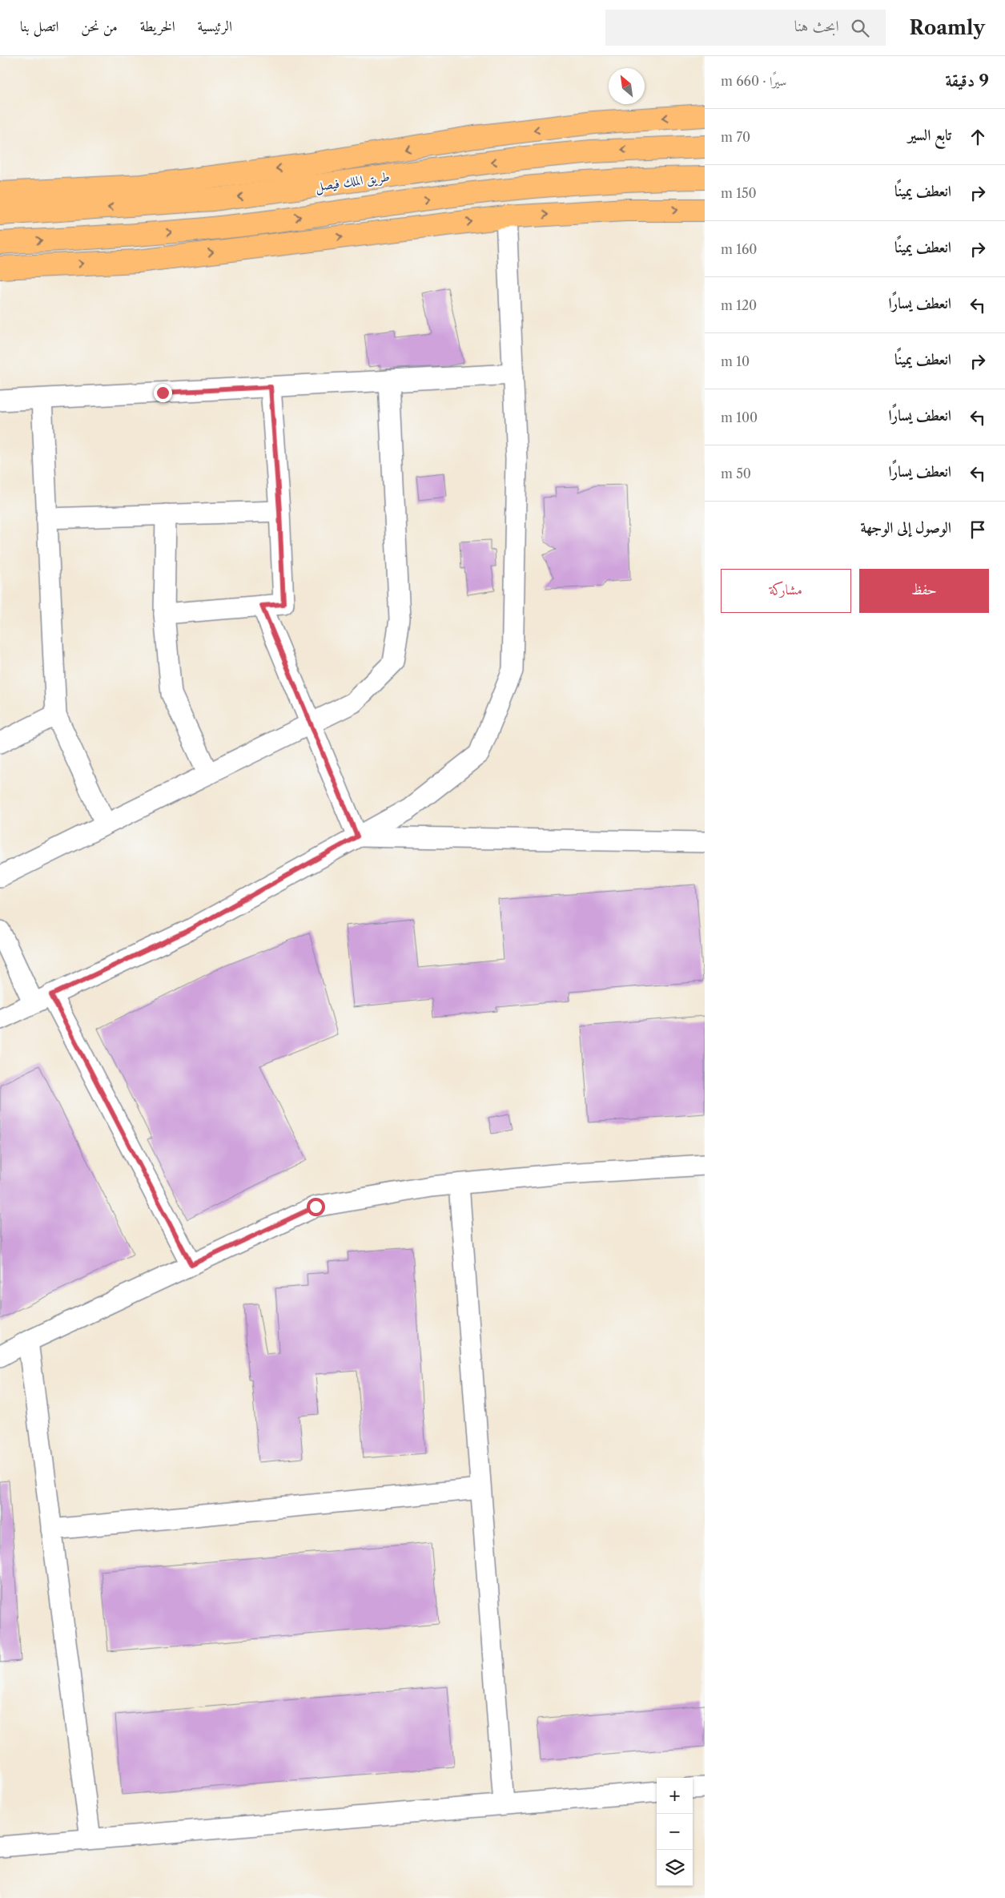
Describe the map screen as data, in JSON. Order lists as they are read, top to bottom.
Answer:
{
  "streets": {
    "main road": ["طريق الملك فيصل"]
  },
  "north": "top left",
  "page": {
    "header": "Roamly",
    "search": "ابحث هنا",
    "nav": [
      "الرئيسية",
      "الخريطة",
      "من نحن",
      "اتصل بنا"
    ],
    "heading": ["9 دقيقة", "سيرًا · 660 m"],
    "list": [
      ["تابع السير", "70 m"],
      ["انعطف يمينًا", "150 m"],
      ["انعطف يمينًا", "160 m"],
      ["انعطف يسارًا", "120 m"],
      ["انعطف يمينًا", "10 m"],
      ["انعطف يسارًا", "100 m"],
      ["انعطف يسارًا", "50 m"],
      "الوصول إلى الوجهة"
    ],
    "buttons": ["حفظ", "مشاركة"],
    "map_buttons": ["+", "−"]
  }
}
